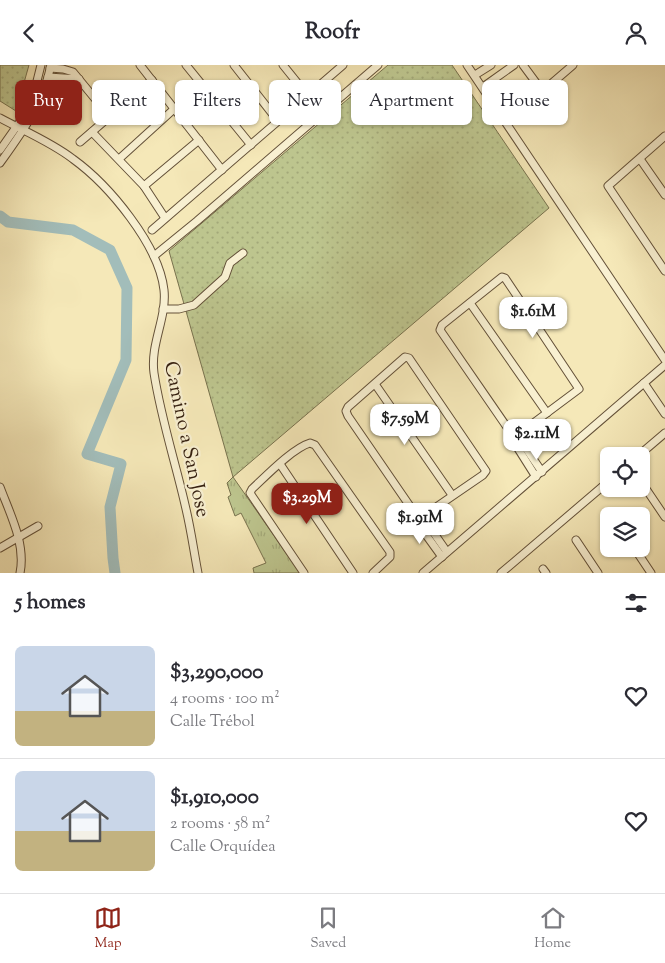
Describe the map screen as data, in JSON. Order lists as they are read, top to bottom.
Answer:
{
  "streets": {
    "street": ["Camino a San Jose"]
  },
  "page": {
    "header": "Roofr",
    "chip": [
      "Buy",
      "Rent",
      "Filters",
      "New",
      "Apartment",
      "House"
    ],
    "price": [
      "$1.61M",
      "$7.59M",
      "$2.11M",
      "$3.29M",
      "$1.91M"
    ],
    "heading": "5 homes",
    "list": [
      {
        "name": "$3,290,000",
        "note": "4 rooms · 100 m² · Calle Trébol"
      },
      {
        "name": "$1,910,000",
        "note": "2 rooms · 58 m² · Calle Orquídea"
      }
    ],
    "tabs": ["Map", "Saved", "Home"]
  }
}
